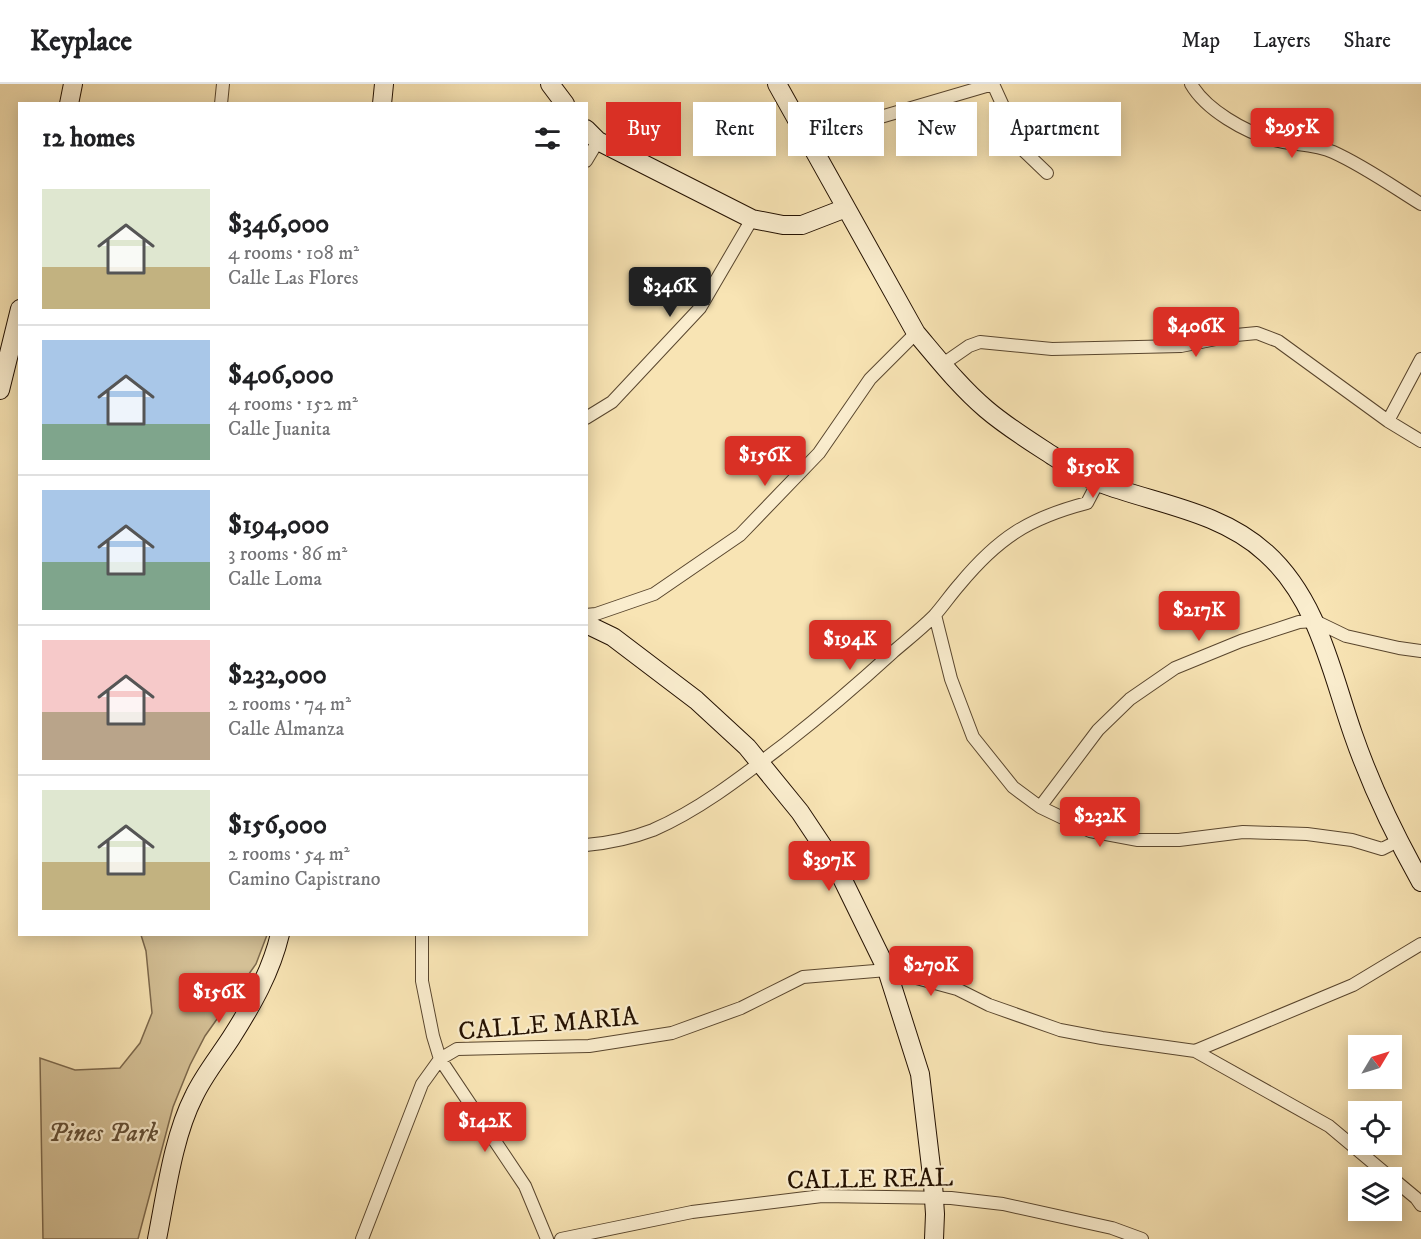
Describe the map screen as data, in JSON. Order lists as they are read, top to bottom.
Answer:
{
  "streets": {
    "street": ["CALLE MARIA", "CALLE REAL"]
  },
  "parks": ["Pines Park"],
  "north": "top right",
  "page": {
    "header": "Keyplace",
    "nav": ["Map", "Layers", "Share"],
    "chip": [
      "Buy",
      "Rent",
      "Filters",
      "New",
      "Apartment"
    ],
    "heading": "12 homes",
    "price": [
      "$295K",
      "$346K",
      "$406K",
      "$156K",
      "$150K",
      "$217K",
      "$194K",
      "$232K",
      "$397K",
      "$270K",
      "$156K",
      "$142K"
    ],
    "list": [
      {
        "name": "$346,000",
        "note": "4 rooms · 108 m² · Calle Las Flores"
      },
      {
        "name": "$406,000",
        "note": "4 rooms · 152 m² · Calle Juanita"
      },
      {
        "name": "$194,000",
        "note": "3 rooms · 86 m² · Calle Loma"
      },
      {
        "name": "$232,000",
        "note": "2 rooms · 74 m² · Calle Almanza"
      },
      {
        "name": "$156,000",
        "note": "2 rooms · 54 m² · Camino Capistrano"
      }
    ]
  }
}
